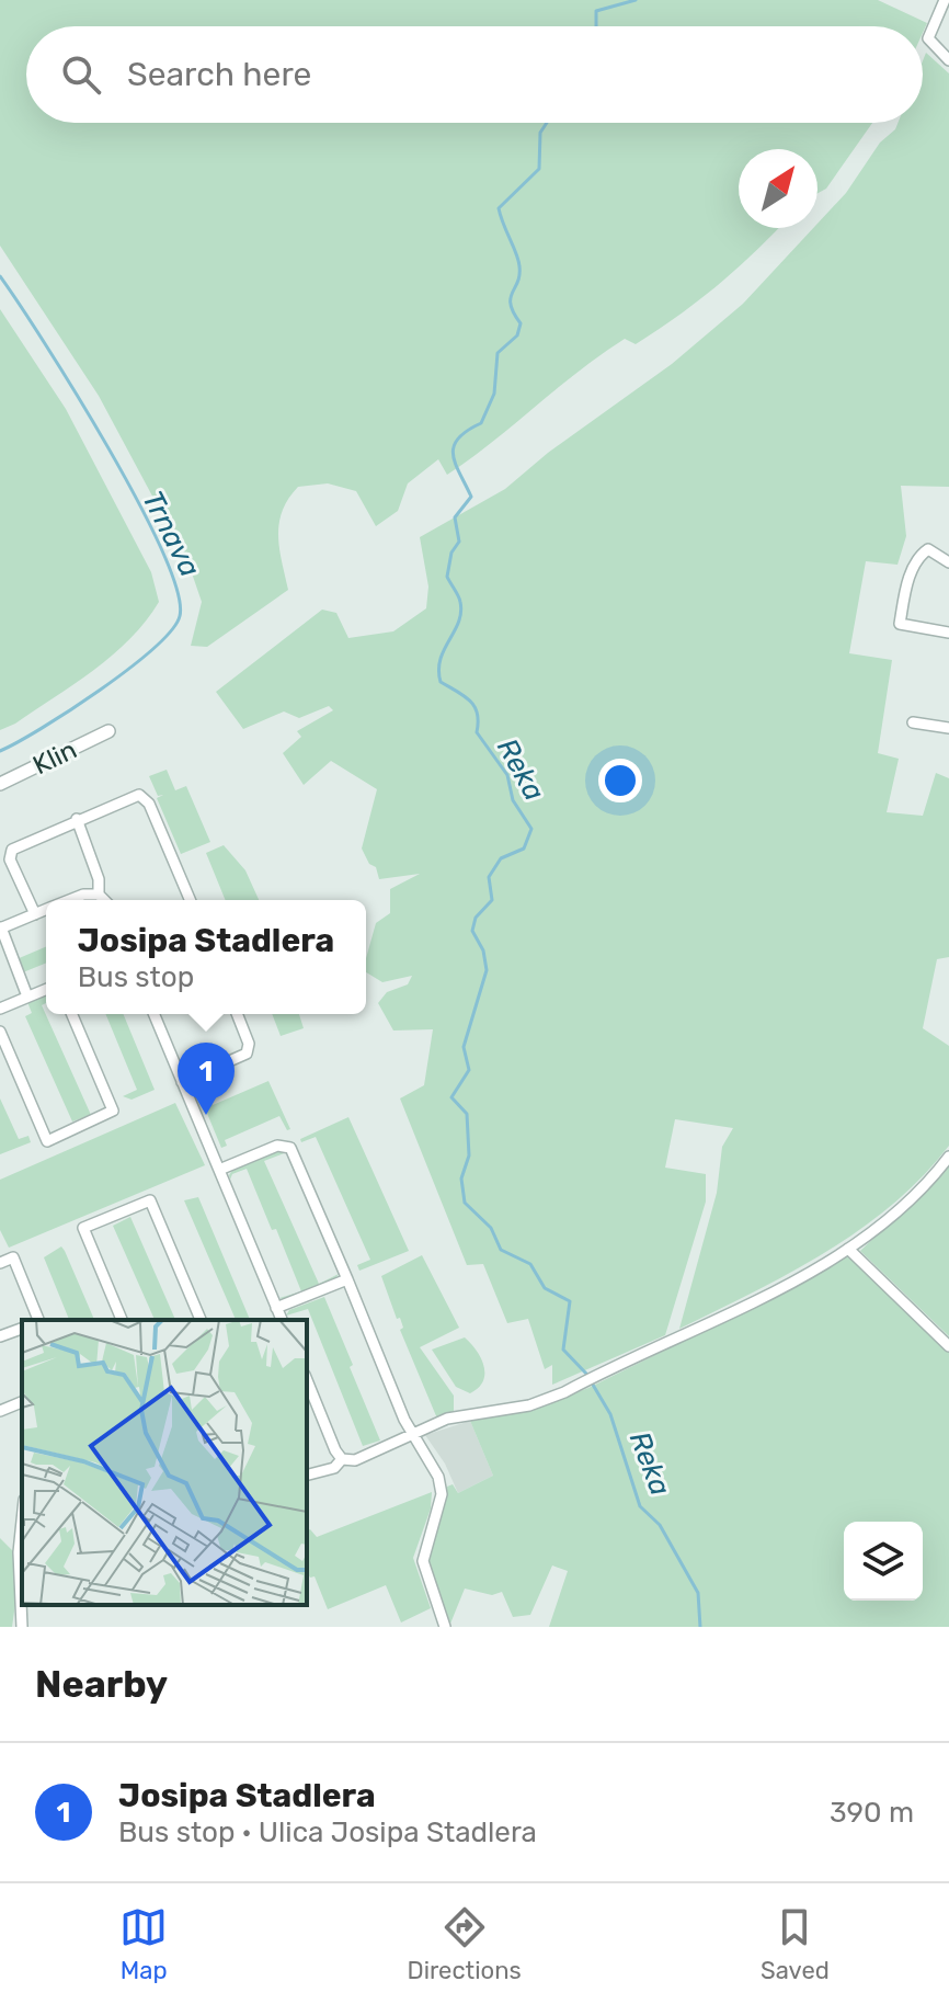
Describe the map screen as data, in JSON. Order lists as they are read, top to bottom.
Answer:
{
  "streets": {
    "street": ["Klin"]
  },
  "water": ["Trnava", "Reka"],
  "north": "top right",
  "page": {
    "search": "Search here",
    "popup": ["Josipa Stadlera", "Bus stop"],
    "pins": "1",
    "heading": "Nearby",
    "list": [
      {
        "mark": "1",
        "name": "Josipa Stadlera",
        "note": "Bus stop · Ulica Josipa Stadlera",
        "value": "390 m"
      }
    ],
    "nav": ["Map", "Directions", "Saved"]
  }
}
